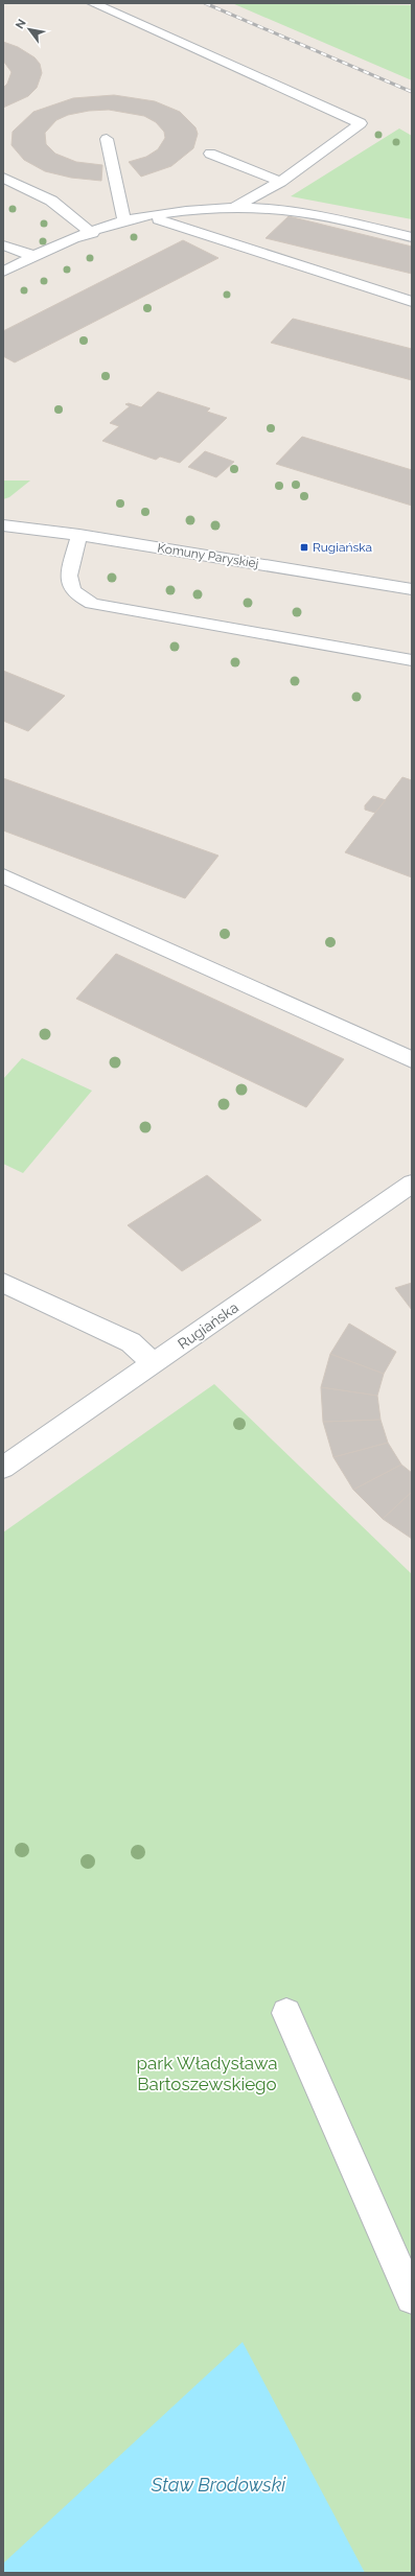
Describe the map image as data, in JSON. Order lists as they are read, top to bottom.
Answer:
{
  "streets": {
    "street": ["Komuny Paryskiej", "Rugiańska"]
  },
  "water": ["Staw Brodowski"],
  "parks": ["park Władysława Bartoszewskiego"],
  "places": {
    "transit": ["Rugiańska"]
  },
  "north": "top left"
}
